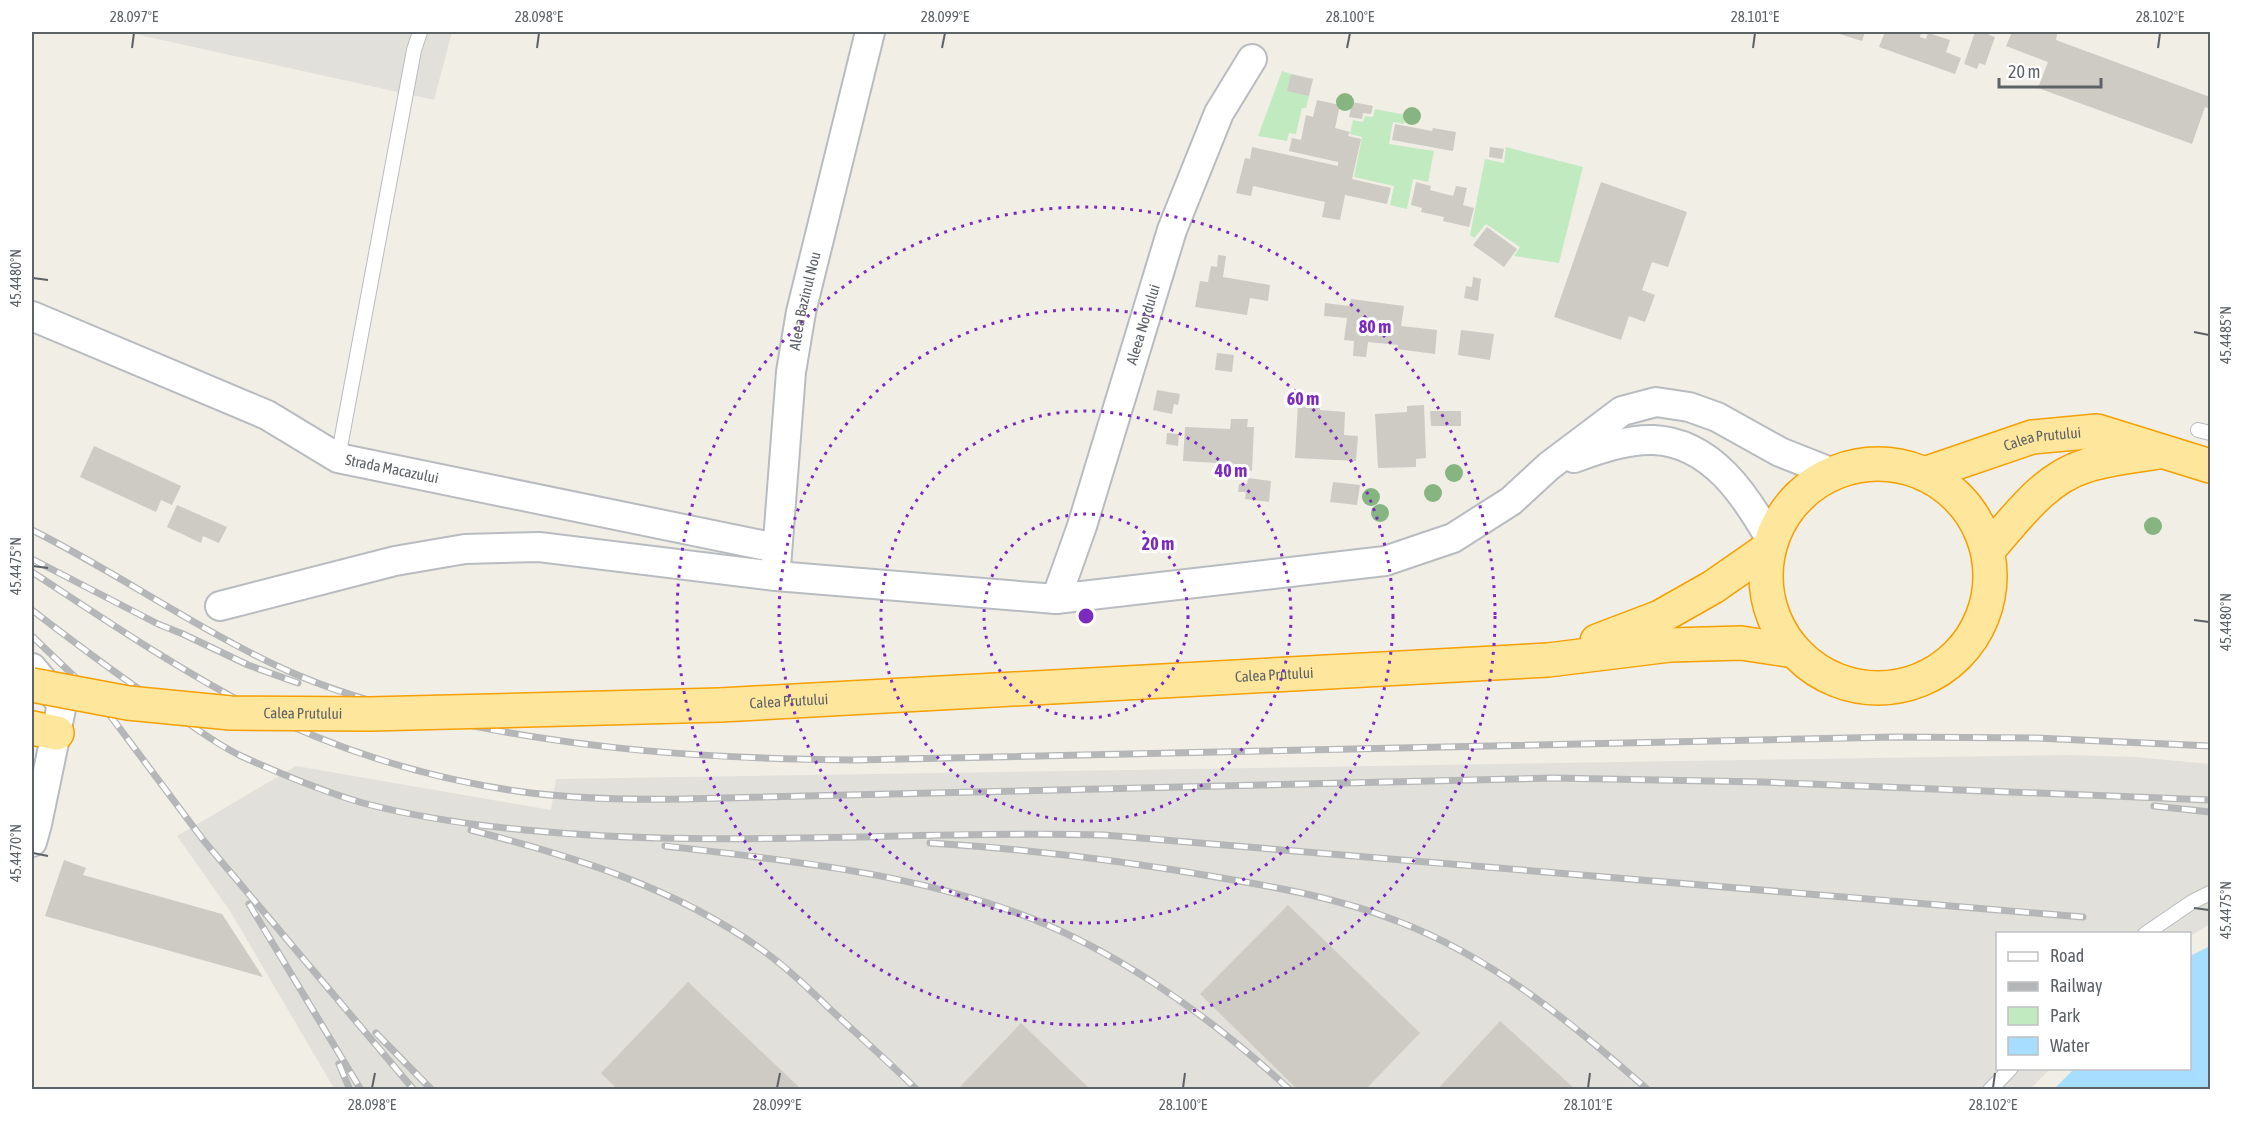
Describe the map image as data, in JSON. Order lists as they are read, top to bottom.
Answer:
{
  "streets": {
    "highway": ["Calea Prutului"],
    "street": ["Aleea Bazinul Nou", "Aleea Nordului", "Strada Macazului"]
  },
  "crossings": [
    ["Aleea Bazinul Nou", "Strada Macazului"]
  ],
  "legend": [
    "Road",
    "Railway",
    "Park",
    "Water"
  ],
  "scale_bar": "20 m",
  "coordinates": [
    "28.097°E",
    "28.098°E",
    "28.099°E",
    "28.100°E",
    "28.101°E",
    "28.102°E",
    "45.4480°N",
    "45.4485°N",
    "45.4475°N",
    "45.4470°N"
  ],
  "rings": [
    "80 m",
    "60 m",
    "40 m",
    "20 m"
  ]
}
